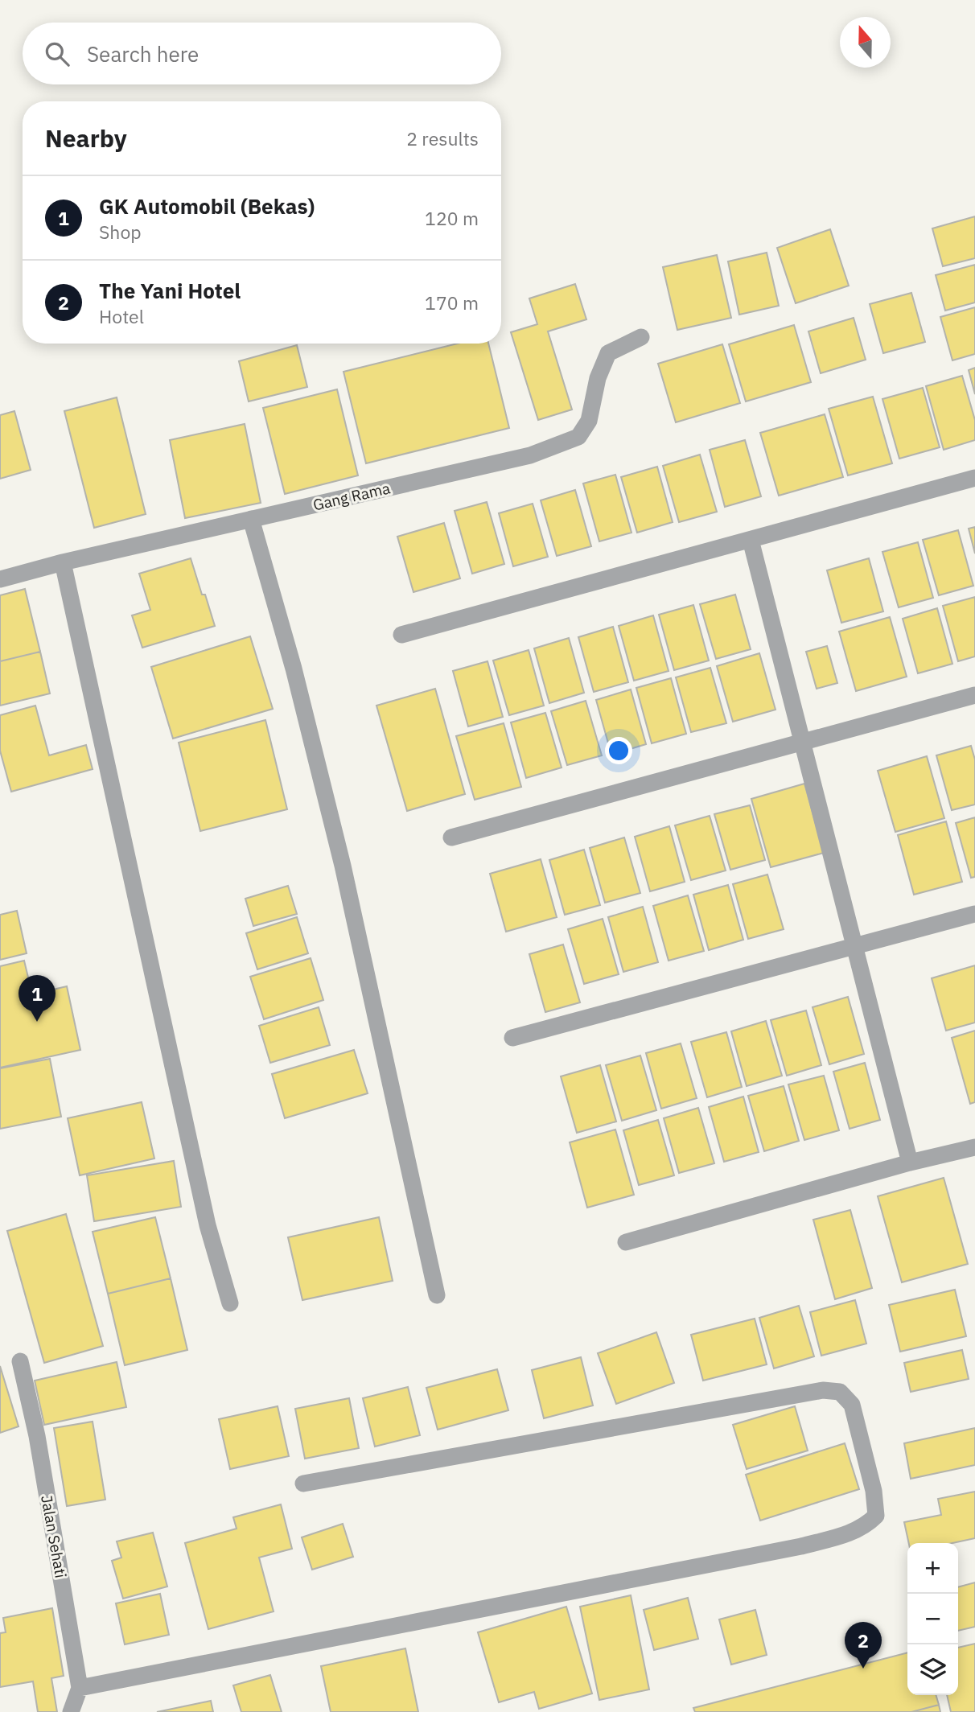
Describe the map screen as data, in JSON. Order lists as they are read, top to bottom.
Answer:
{
  "streets": {
    "street": ["Gang Rama", "Jalan Sehati"]
  },
  "north": "top",
  "page": {
    "search": "Search here",
    "heading": ["Nearby", "2 results"],
    "list": [
      {
        "mark": "1",
        "name": "GK Automobil (Bekas)",
        "note": "Shop",
        "value": "120 m"
      },
      {
        "mark": "2",
        "name": "The Yani Hotel",
        "note": "Hotel",
        "value": "170 m"
      }
    ],
    "pins": ["1", "2"],
    "map_buttons": ["+", "−"]
  }
}
